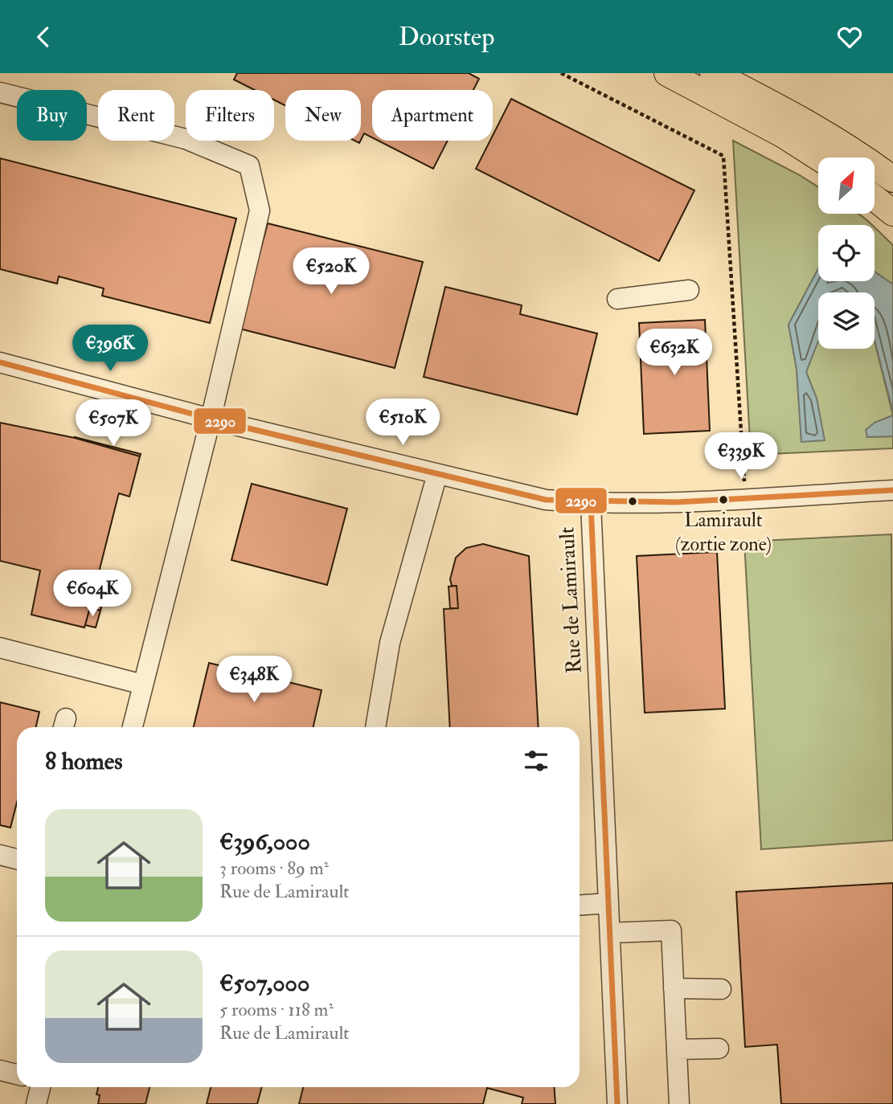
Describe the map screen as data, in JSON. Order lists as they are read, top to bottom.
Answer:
{
  "streets": {
    "street": ["Rue de Lamirault"]
  },
  "places": ["Lamirault (zortie zone)"],
  "lines": ["transit line 2290"],
  "north": "top right",
  "page": {
    "header": "Doorstep",
    "chip": [
      "Buy",
      "Rent",
      "Filters",
      "New",
      "Apartment"
    ],
    "price": [
      "€520K",
      "€396K",
      "€632K",
      "€510K",
      "€507K",
      "€339K",
      "€604K",
      "€348K"
    ],
    "heading": "8 homes",
    "list": [
      {
        "name": "€396,000",
        "note": "3 rooms · 89 m² · Rue de Lamirault"
      },
      {
        "name": "€507,000",
        "note": "5 rooms · 118 m² · Rue de Lamirault"
      }
    ]
  }
}
